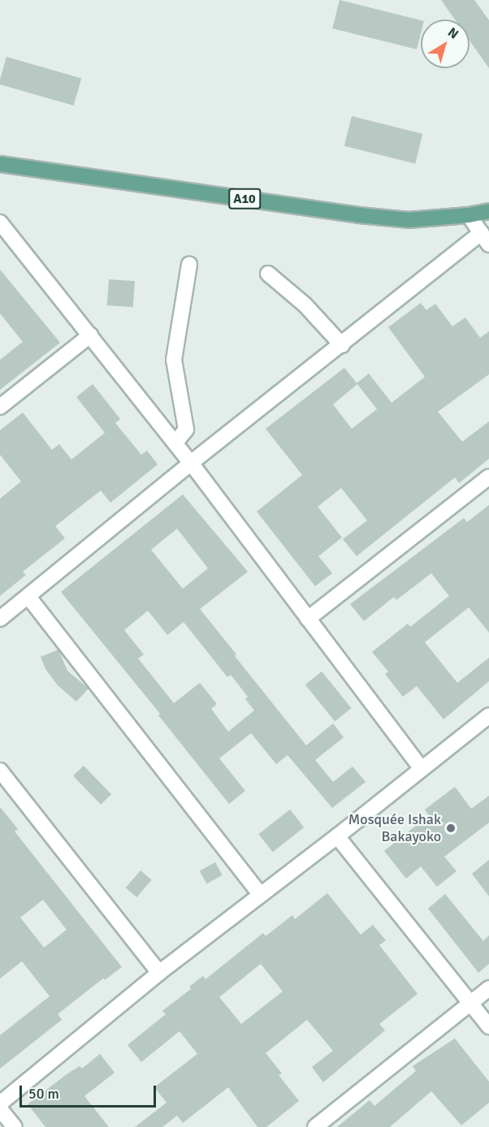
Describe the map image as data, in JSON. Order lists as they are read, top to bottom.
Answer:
{
  "streets": {
    "main road": ["A10"]
  },
  "places": ["Mosquée Ishak Bakayoko"],
  "scale_bar": "50 m",
  "north": "top right"
}
